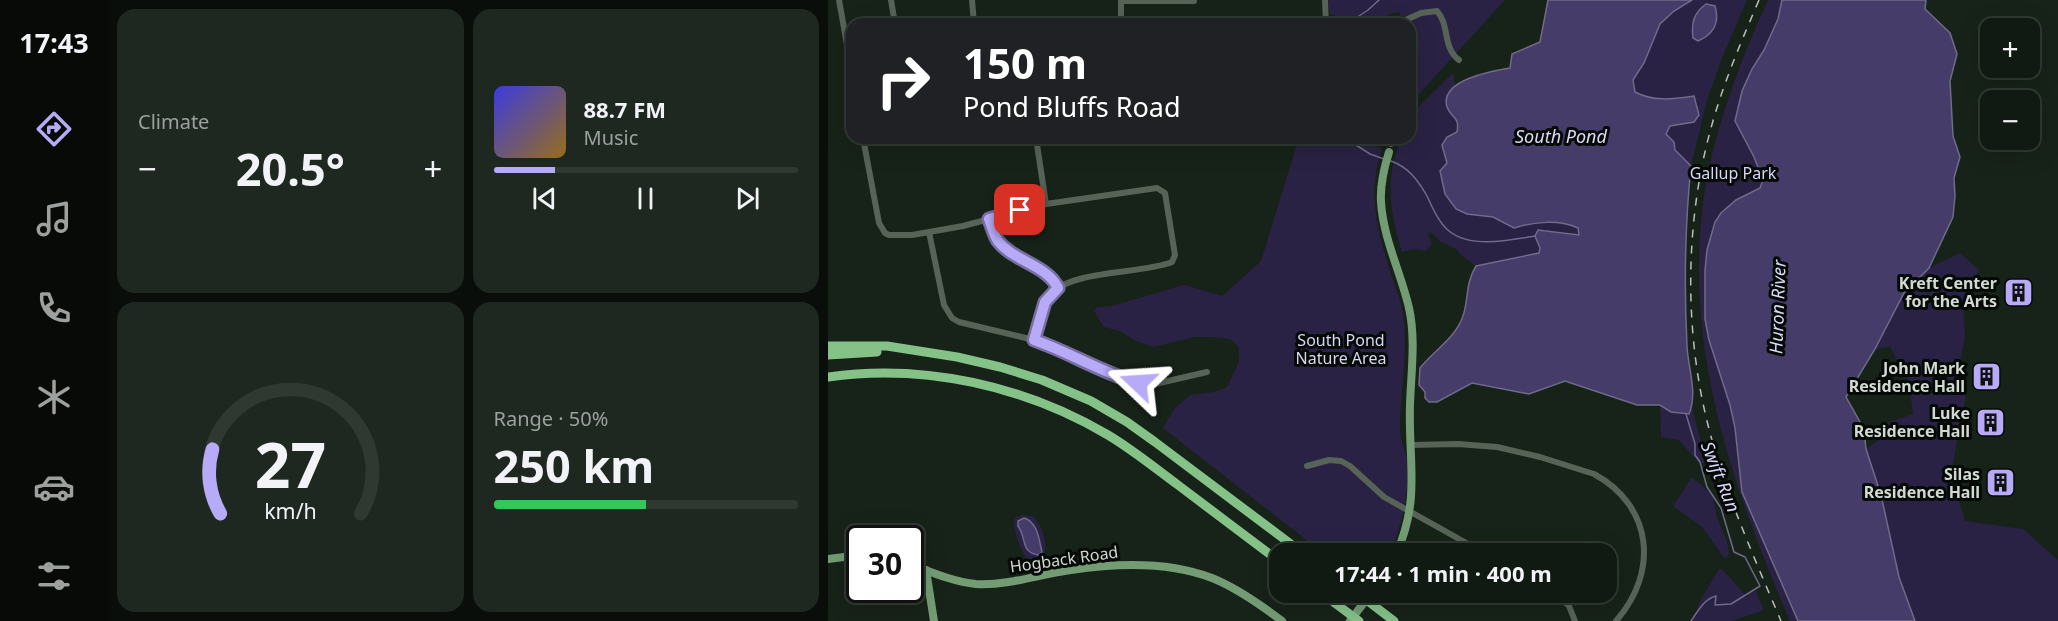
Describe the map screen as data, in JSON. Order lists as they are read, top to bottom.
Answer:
{
  "streets": {
    "main road": ["Hogback Road"]
  },
  "water": ["South Pond", "Huron River", "Swift Run"],
  "parks": ["Gallup Park", "South Pond Nature Area"],
  "places": {
    "building": [
      "Kreft Center for the Arts",
      "John Mark Residence Hall",
      "Luke Residence Hall",
      "Silas Residence Hall"
    ]
  },
  "page": {
    "tabs": "17:43",
    "tile": [
      "Climate",
      ["Range · 50%", "250 km"]
    ],
    "map_buttons": ["+", "−"],
    "turn": ["150 m", "Pond Bluffs Road"],
    "song": ["88.7 FM", "Music"],
    "heat": ["−", "20.5°", "+"],
    "limit": "30",
    "trip": "17:44 · 1 min · 400 m",
    "gauge": ["27", "km/h"]
  }
}
